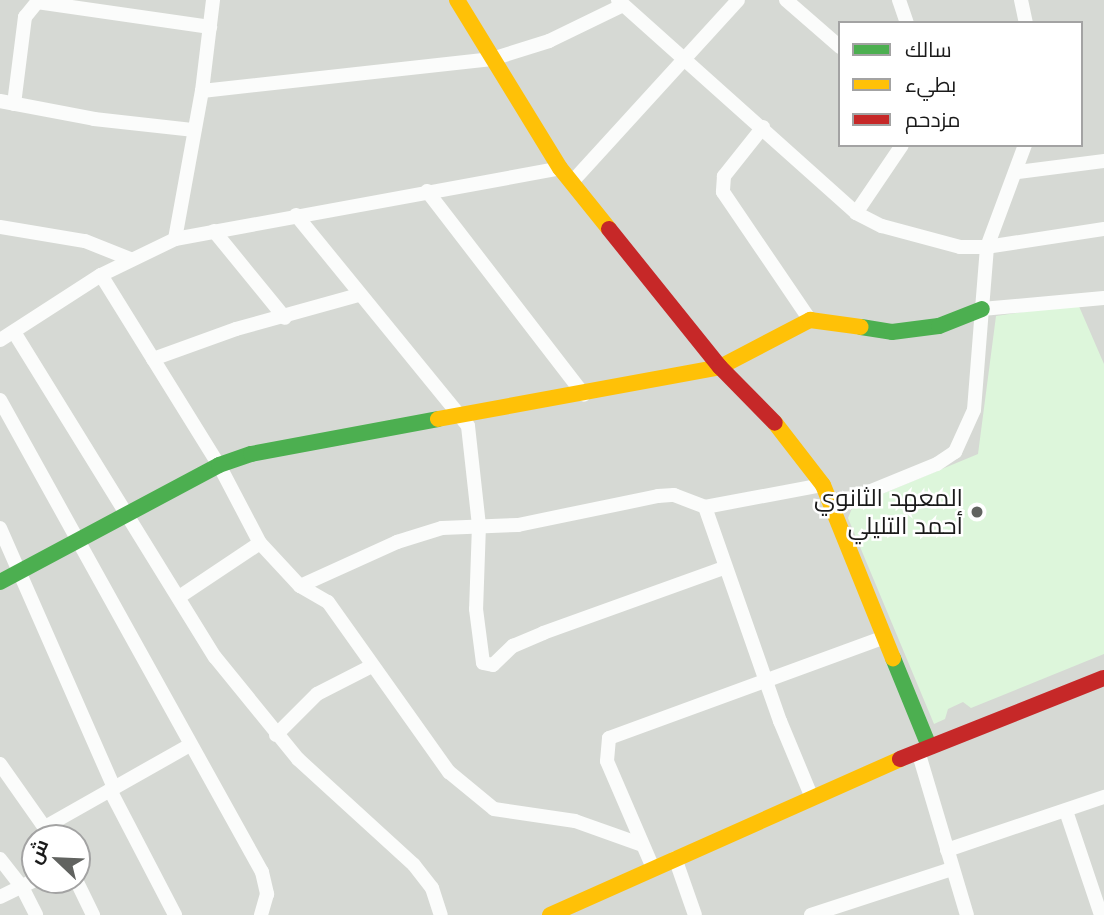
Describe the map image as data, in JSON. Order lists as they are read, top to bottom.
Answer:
{
  "places": ["المعهد الثانوي أحمد التليلي"],
  "legend": ["سالك", "بطيء", "مزدحم"],
  "north": "top left"
}
